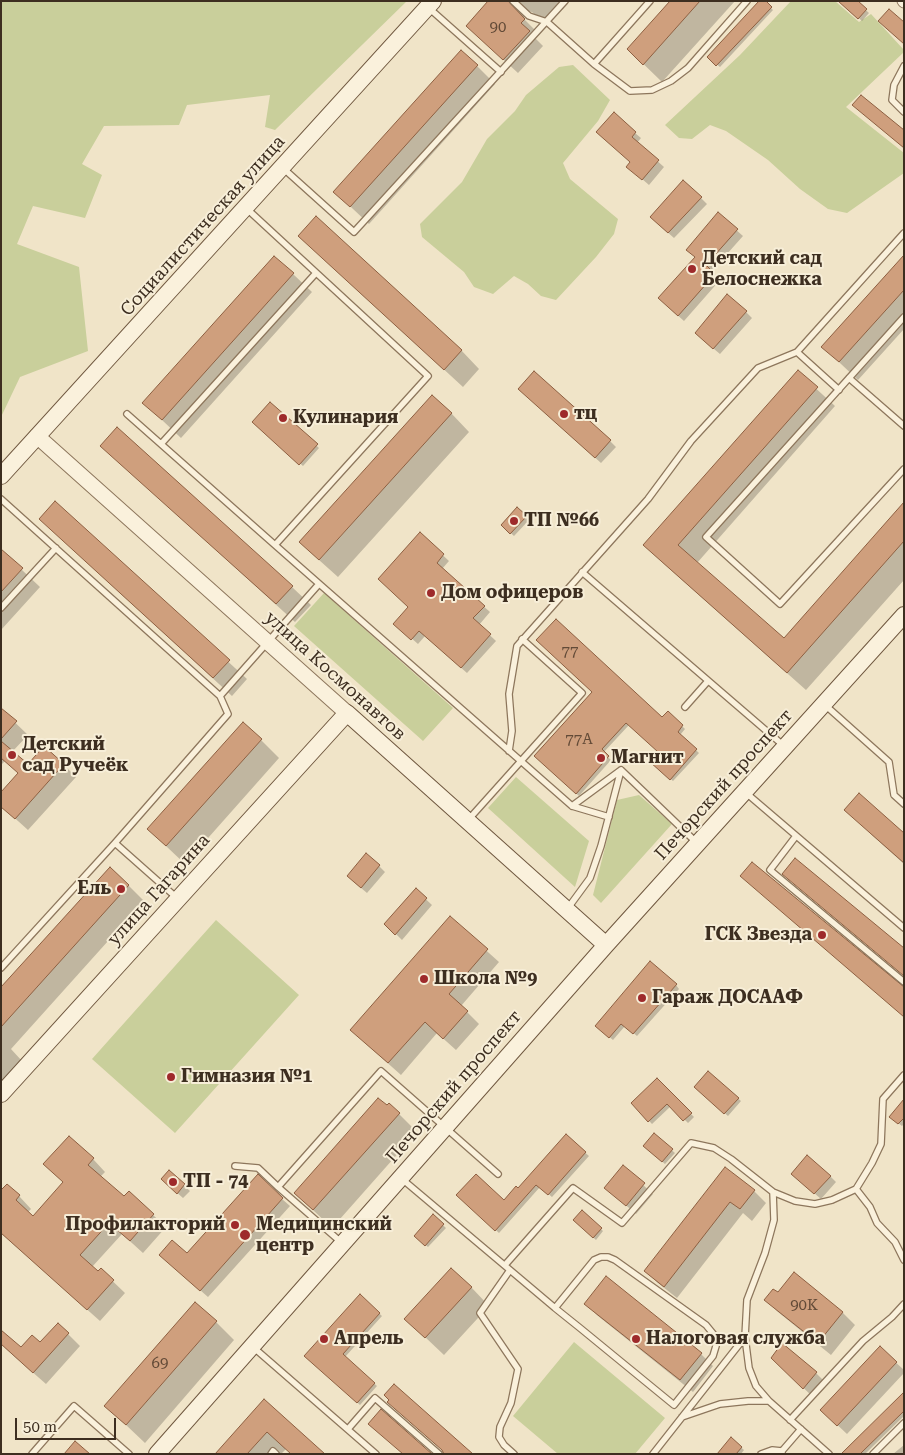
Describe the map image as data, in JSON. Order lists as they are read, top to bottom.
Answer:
{
  "streets": {
    "main road": [
      "Социалистическая улица",
      "улица Космонавтов",
      "Печорский проспект",
      "улица Гагарина"
    ]
  },
  "crossings": [
    ["Социалистическая улица", "улица Космонавтов"],
    ["улица Космонавтов", "Печорский проспект"],
    ["улица Космонавтов", "улица Гагарина"]
  ],
  "places": [
    "Детский сад Белоснежка",
    "тц",
    "Кулинария",
    "ТП №66",
    "Дом офицеров",
    "Детский сад Ручеёк",
    "Магнит",
    "Ель",
    "ГСК Звезда",
    "Школа №9",
    "Гараж ДОСААФ",
    "Гимназия №1",
    "ТП - 74",
    "Профилакторий",
    "Медицинский центр",
    "Апрель",
    "Налоговая служба"
  ],
  "house_numbers": [
    "90",
    "77",
    "77А",
    "90К",
    "69"
  ],
  "scale_bar": "50 m"
}
